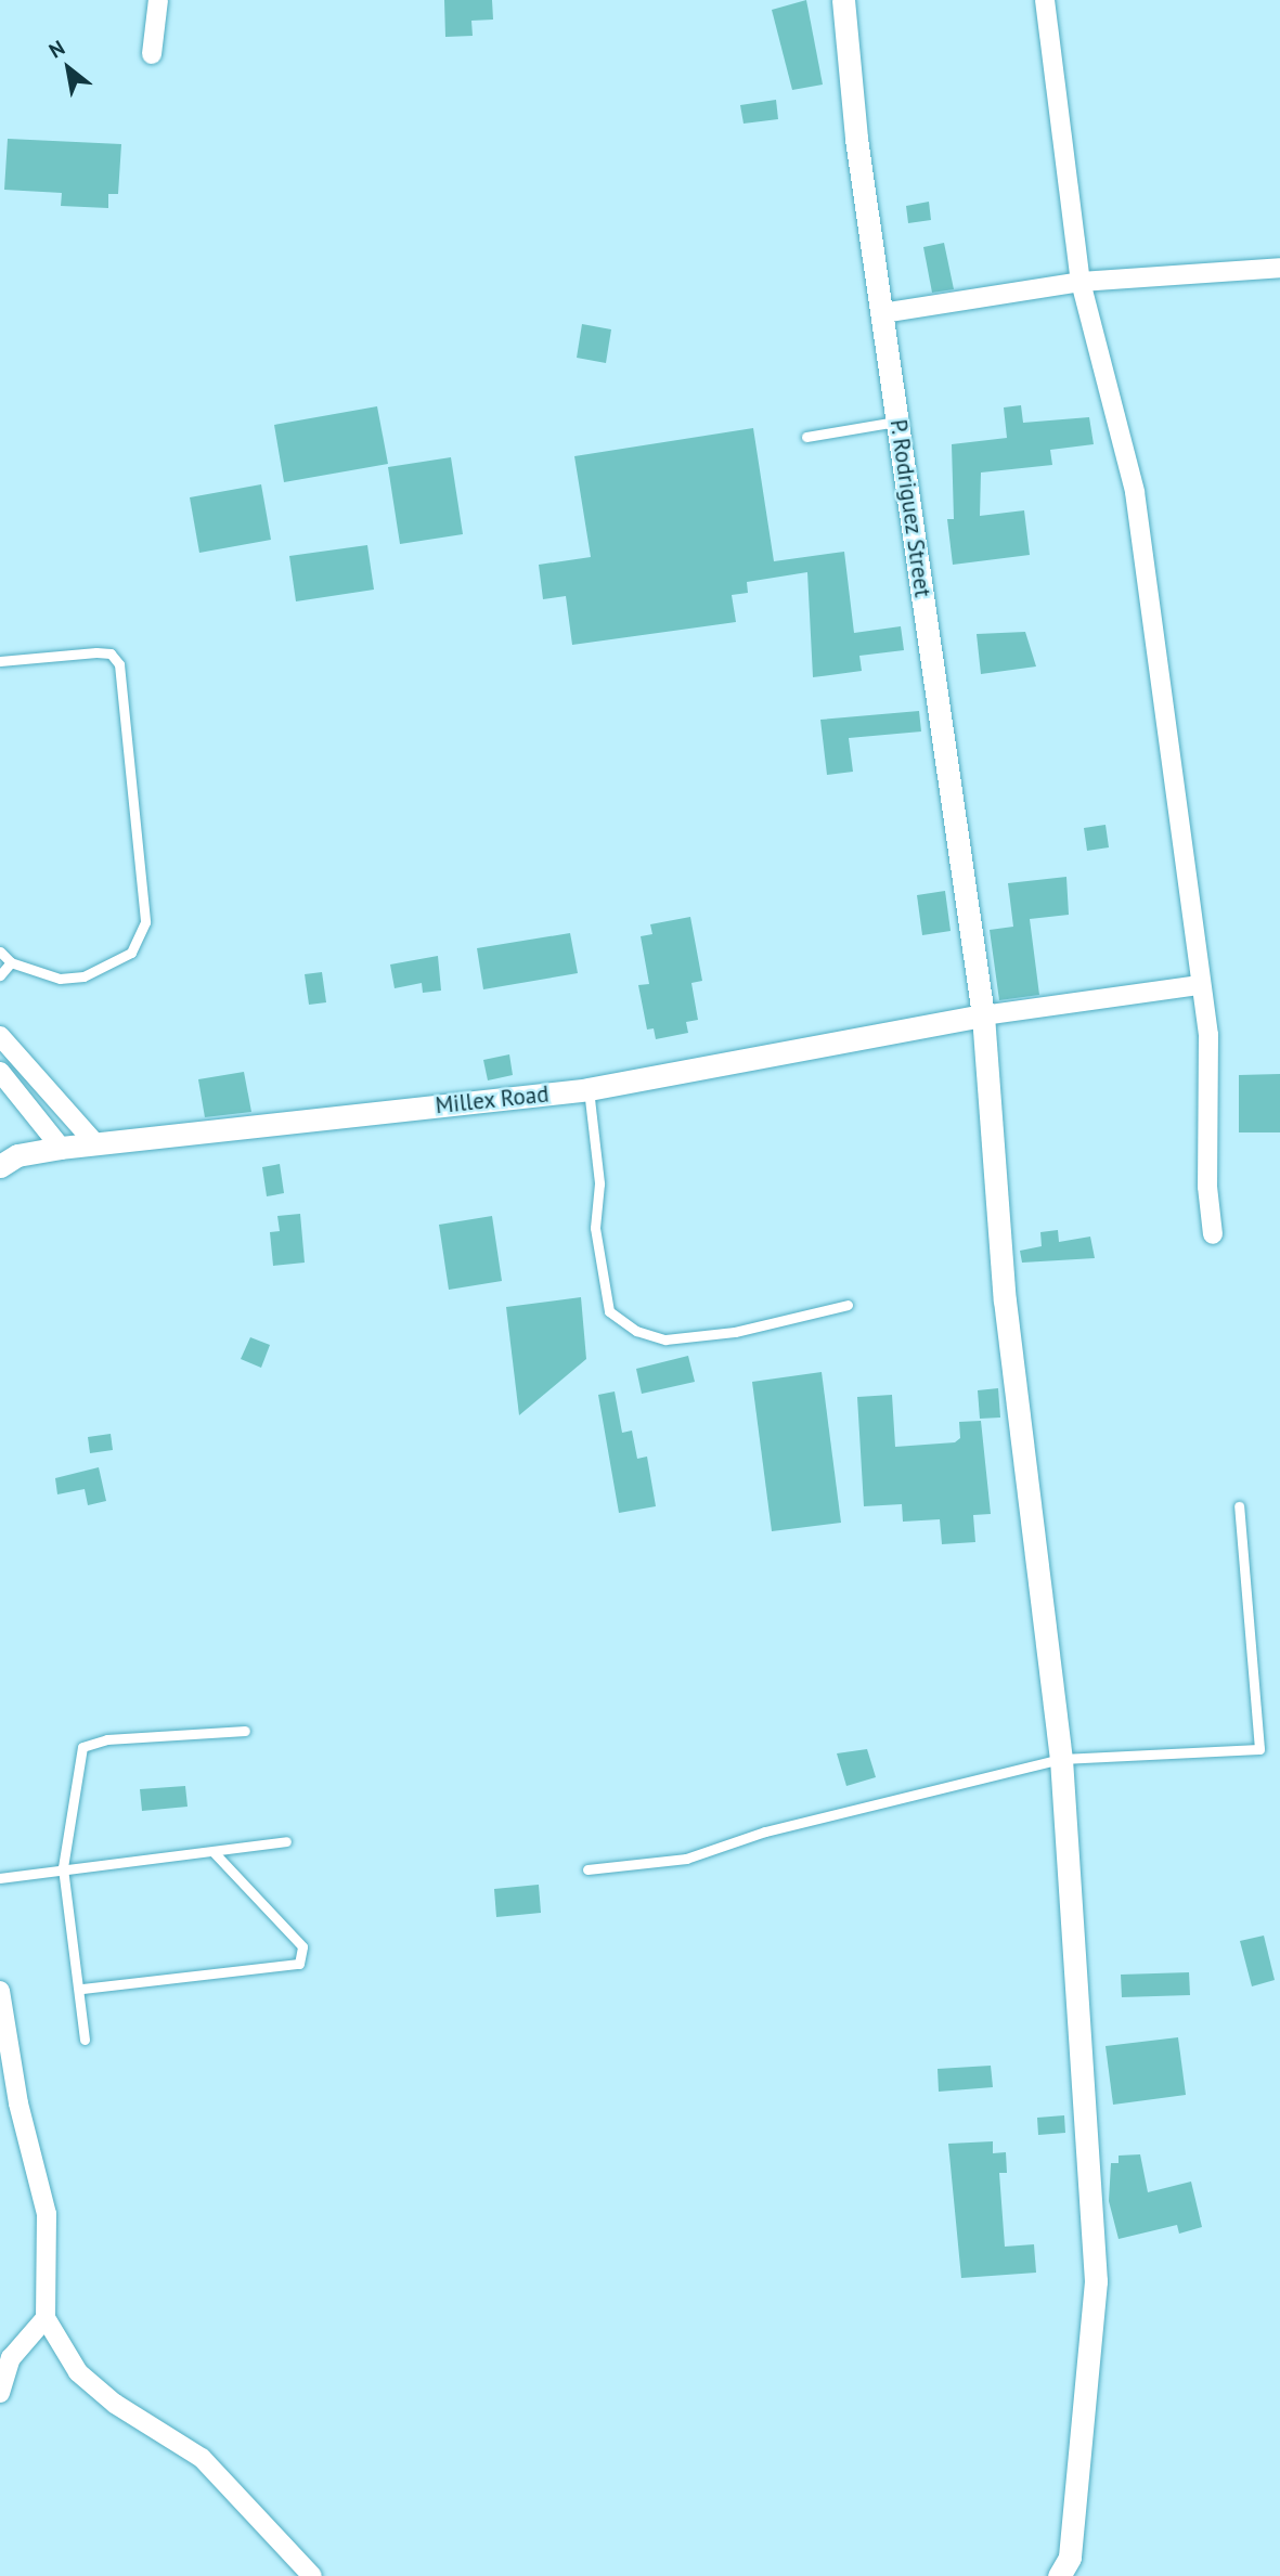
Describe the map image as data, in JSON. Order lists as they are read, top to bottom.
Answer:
{
  "streets": {
    "street": ["P. Rodriguez Street", "Millex Road"]
  },
  "crossings": [
    ["P. Rodriguez Street", "Millex Road"]
  ],
  "north": "top left"
}
